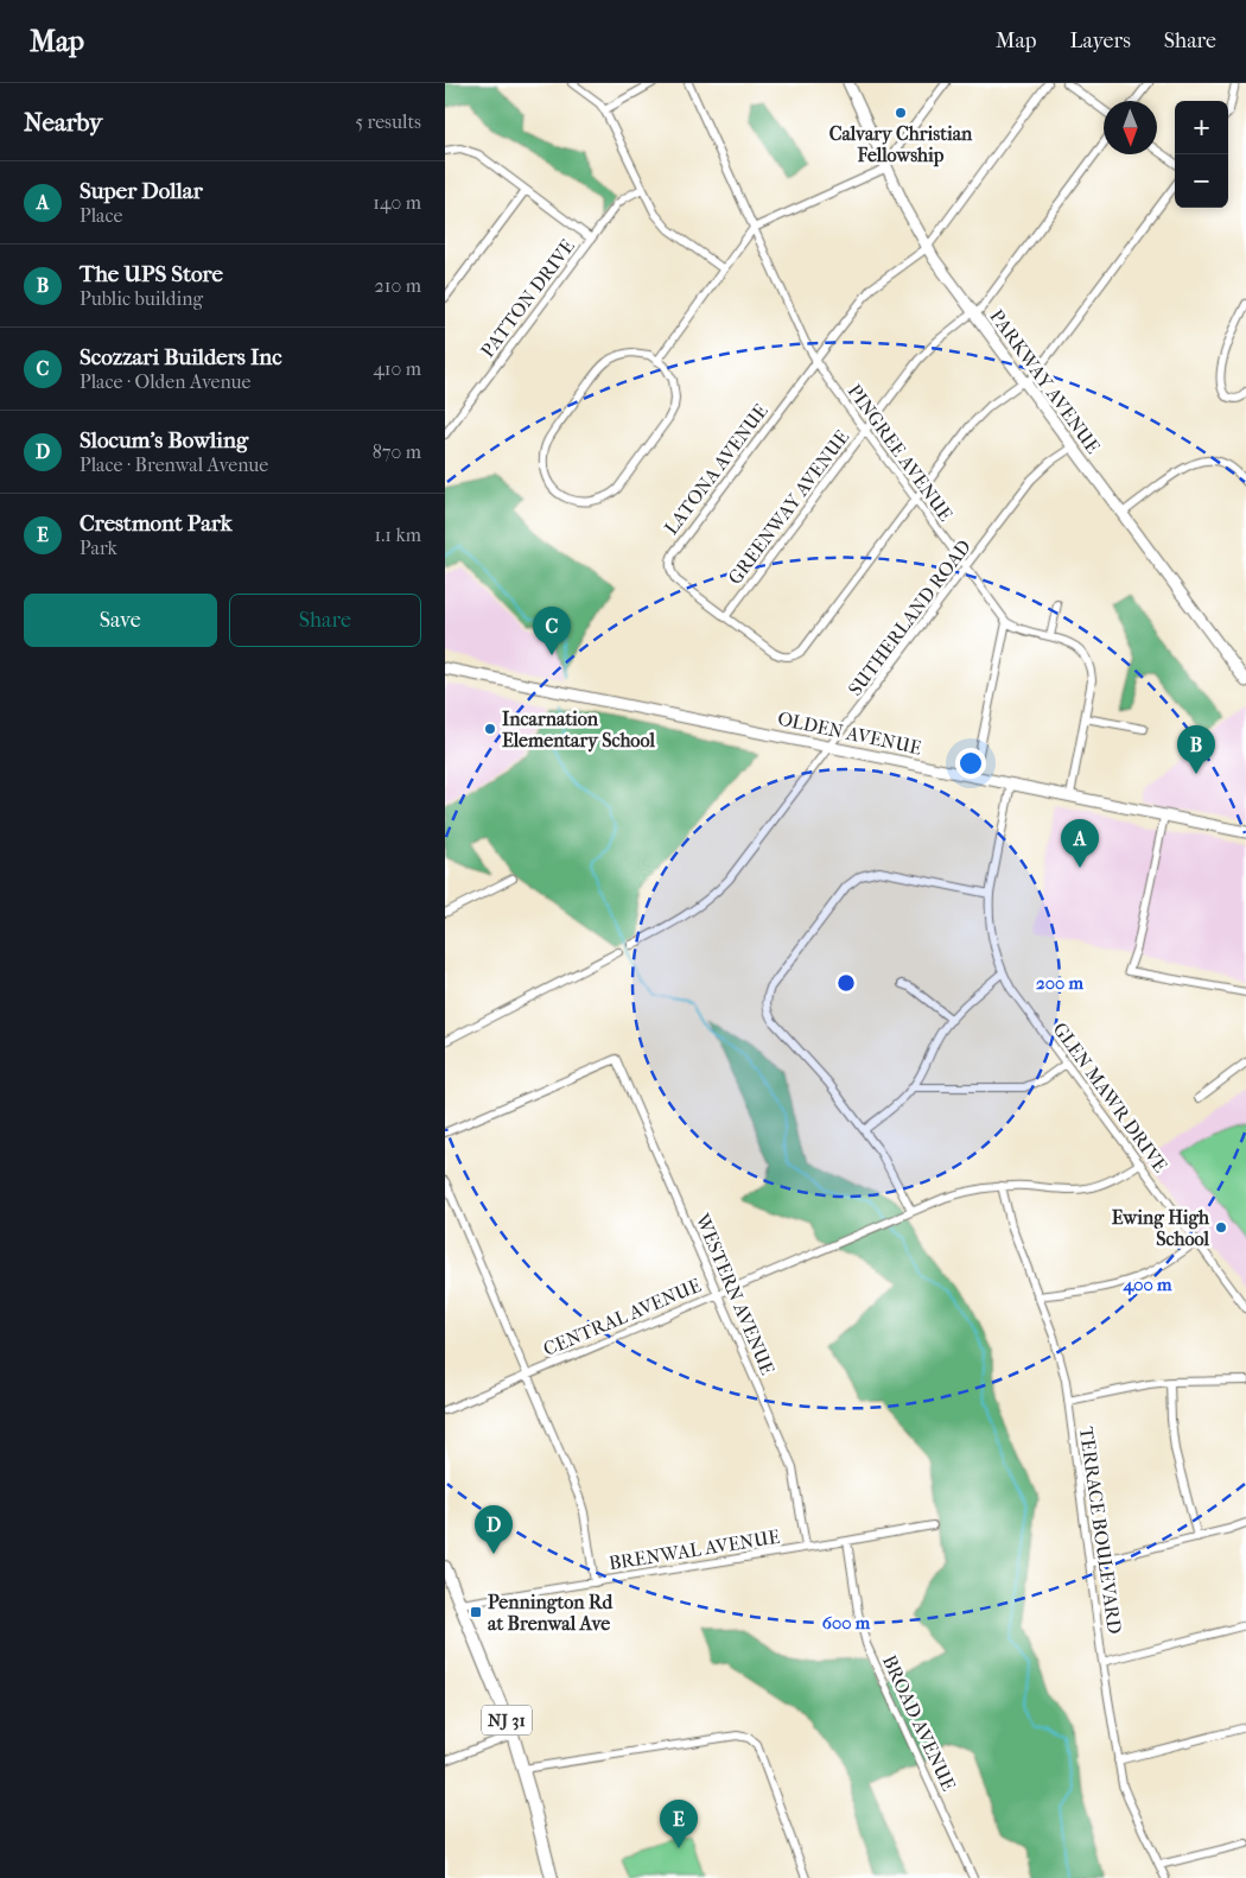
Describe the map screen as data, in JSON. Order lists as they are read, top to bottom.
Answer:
{
  "streets": {
    "main road": ["PARKWAY AVENUE", "OLDEN AVENUE", "NJ 31"],
    "street": [
      "PATTON DRIVE",
      "PINGREE AVENUE",
      "LATONA AVENUE",
      "GREENWAY AVENUE",
      "SUTHERLAND ROAD",
      "GLEN MAWR DRIVE",
      "WESTERN AVENUE",
      "CENTRAL AVENUE",
      "TERRACE BOULEVARD",
      "BRENWAL AVENUE",
      "BROAD AVENUE"
    ]
  },
  "crossings": [
    ["PARKWAY AVENUE", "LATONA AVENUE"],
    ["PARKWAY AVENUE", "GREENWAY AVENUE"],
    ["PARKWAY AVENUE", "SUTHERLAND ROAD"],
    ["PINGREE AVENUE", "LATONA AVENUE"],
    ["PINGREE AVENUE", "GREENWAY AVENUE"],
    ["PINGREE AVENUE", "SUTHERLAND ROAD"],
    ["LATONA AVENUE", "GREENWAY AVENUE"],
    ["SUTHERLAND ROAD", "OLDEN AVENUE"],
    ["OLDEN AVENUE", "GLEN MAWR DRIVE"],
    ["GLEN MAWR DRIVE", "CENTRAL AVENUE"],
    ["WESTERN AVENUE", "CENTRAL AVENUE"],
    ["WESTERN AVENUE", "BRENWAL AVENUE"],
    ["CENTRAL AVENUE", "TERRACE BOULEVARD"],
    ["BRENWAL AVENUE", "NJ 31"],
    ["BRENWAL AVENUE", "BROAD AVENUE"]
  ],
  "places": {
    "other": ["Calvary Christian Fellowship", "Incarnation Elementary School", "Ewing High School"],
    "transit": ["Pennington Rd at Brenwal Ave"]
  },
  "north": "bottom",
  "page": {
    "header": "Map",
    "nav": ["Map", "Layers", "Share"],
    "heading": ["Nearby", "5 results"],
    "map_buttons": ["+", "−"],
    "list": [
      {
        "mark": "A",
        "name": "Super Dollar",
        "note": "Place",
        "value": "140 m"
      },
      {
        "mark": "B",
        "name": "The UPS Store",
        "note": "Public building",
        "value": "210 m"
      },
      {
        "mark": "C",
        "name": "Scozzari Builders Inc",
        "note": "Place · Olden Avenue",
        "value": "410 m"
      },
      {
        "mark": "D",
        "name": "Slocum's Bowling",
        "note": "Place · Brenwal Avenue",
        "value": "870 m"
      },
      {
        "mark": "E",
        "name": "Crestmont Park",
        "note": "Park",
        "value": "1.1 km"
      }
    ],
    "buttons": ["Save", "Share"],
    "pins": [
      "C",
      "B",
      "A",
      "D",
      "E"
    ]
  },
  "rings": ["200 m", "400 m", "600 m"]
}
